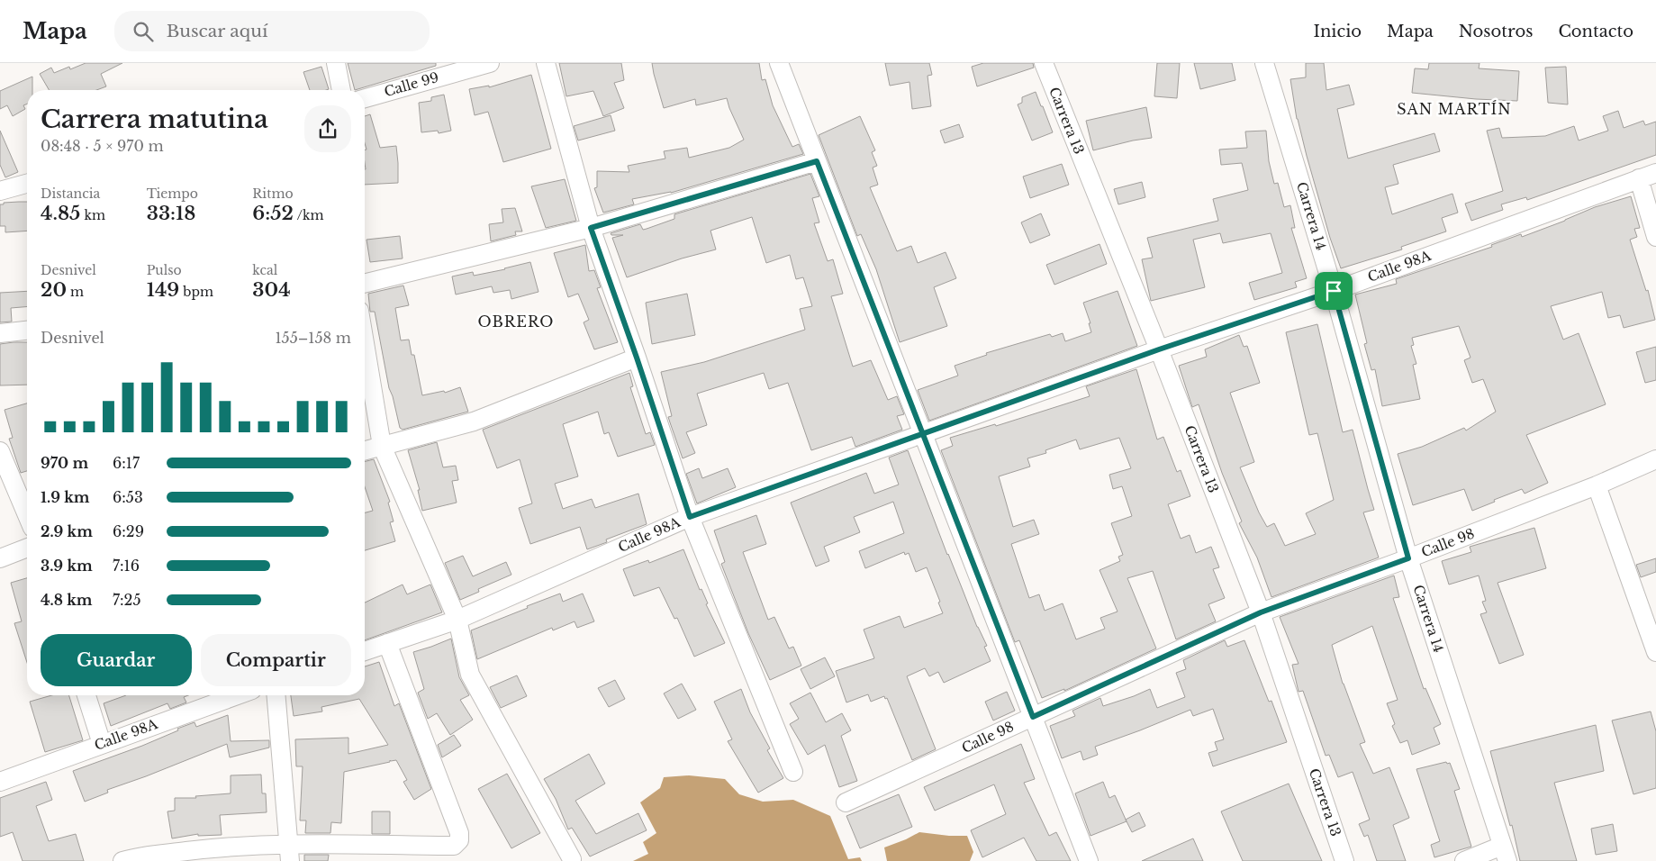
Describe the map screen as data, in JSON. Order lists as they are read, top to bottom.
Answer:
{
  "streets": {
    "street": [
      "Calle 99",
      "Carrera 13",
      "Carrera 14",
      "Calle 98A",
      "Calle 98"
    ]
  },
  "crossings": [
    ["Carrera 13", "Calle 98A"],
    ["Carrera 13", "Calle 98"],
    ["Carrera 14", "Calle 98A"],
    ["Carrera 14", "Calle 98"]
  ],
  "districts": ["SAN MARTÍN", "OBRERO"],
  "page": {
    "header": "Mapa",
    "search": "Buscar aquí",
    "nav": [
      "Inicio",
      "Mapa",
      "Nosotros",
      "Contacto"
    ],
    "heading": ["Carrera matutina", "08:48 · 5 × 970 m"],
    "stats": [
      ["Distancia", "4.85 km"],
      ["Tiempo", "33:18"],
      ["Ritmo", "6:52 /km"],
      ["Desnivel", "20 m"],
      ["Pulso", "149 bpm"],
      ["kcal", "304"]
    ],
    "chart": ["Desnivel", "155–158 m"],
    "list": [
      {
        "name": "970 m",
        "note": "6:17"
      },
      {
        "name": "1.9 km",
        "note": "6:53"
      },
      {
        "name": "2.9 km",
        "note": "6:29"
      },
      {
        "name": "3.9 km",
        "note": "7:16"
      },
      {
        "name": "4.8 km",
        "note": "7:25"
      }
    ],
    "buttons": ["Guardar", "Compartir"]
  }
}
